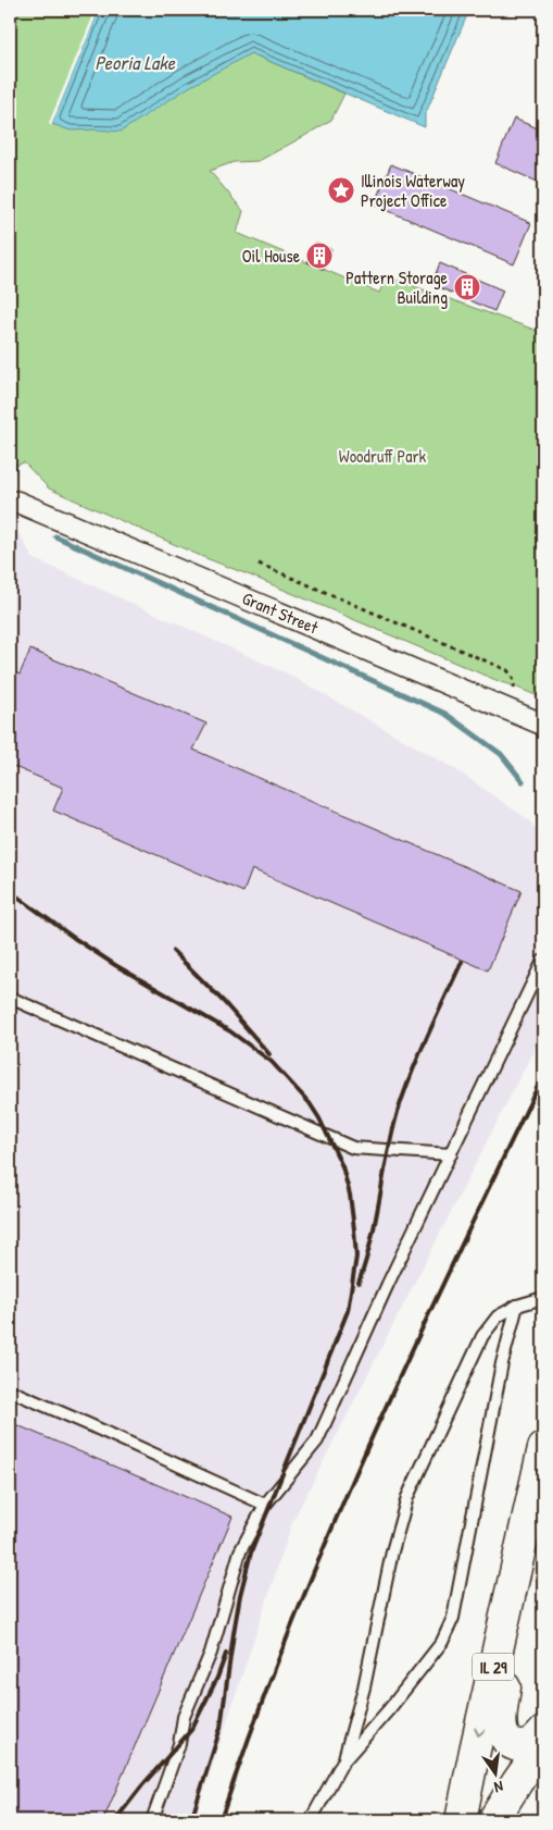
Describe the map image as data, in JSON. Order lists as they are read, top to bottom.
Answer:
{
  "streets": {
    "main road": ["IL 29"],
    "street": ["Grant Street"]
  },
  "water": ["Peoria Lake"],
  "parks": ["Woodruff Park"],
  "places": {
    "place": ["Illinois Waterway Project Office"],
    "building": ["Oil House", "Pattern Storage Building"]
  },
  "north": "bottom"
}
